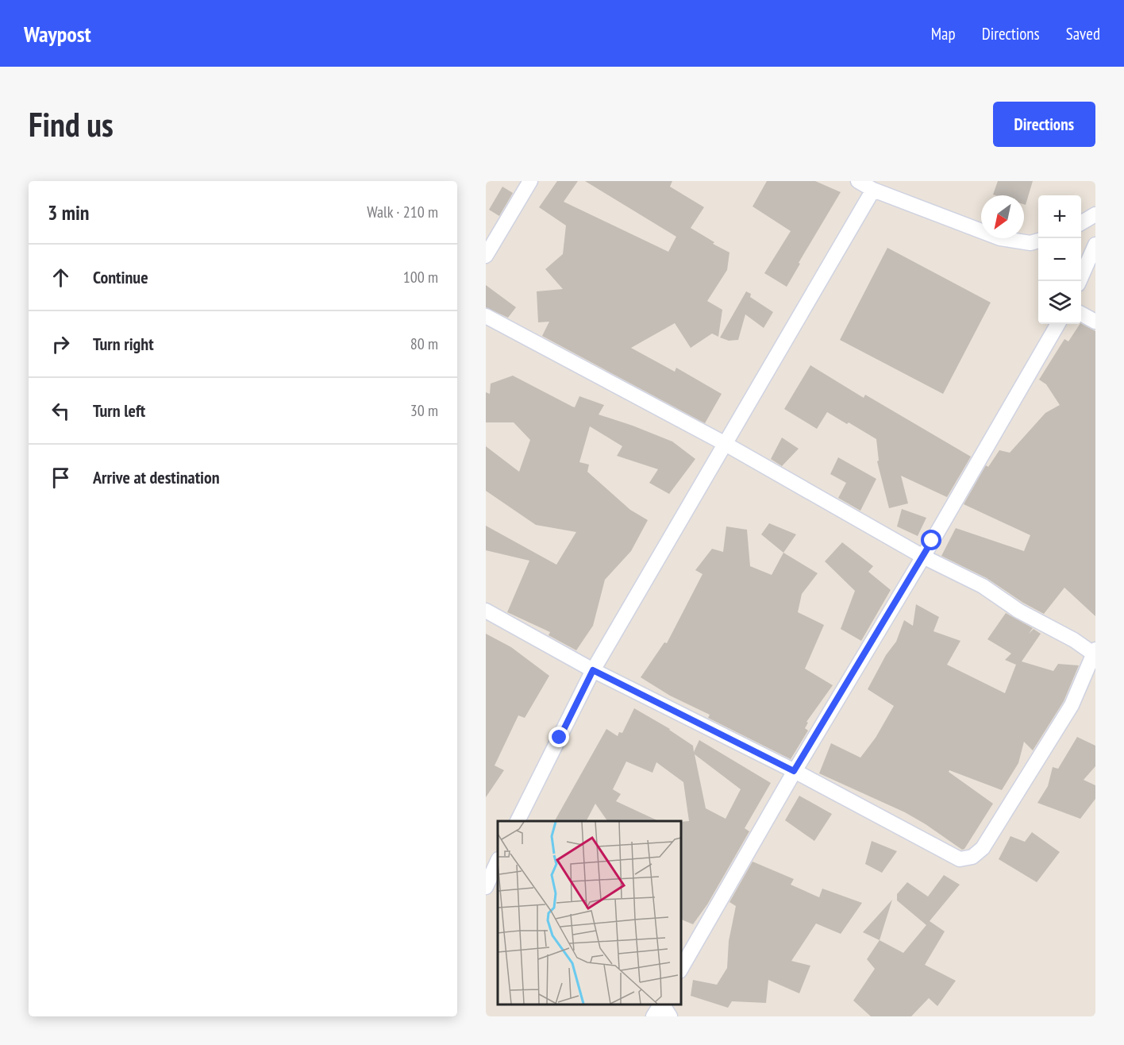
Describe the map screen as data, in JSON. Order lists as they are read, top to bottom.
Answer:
{
  "north": "bottom left",
  "page": {
    "header": "Waypost",
    "nav": ["Map", "Directions", "Saved"],
    "buttons": "Directions",
    "title": "Find us",
    "heading": ["3 min", "Walk · 210 m"],
    "map_buttons": ["+", "−"],
    "list": [
      ["Continue", "100 m"],
      ["Turn right", "80 m"],
      ["Turn left", "30 m"],
      "Arrive at destination"
    ]
  }
}
